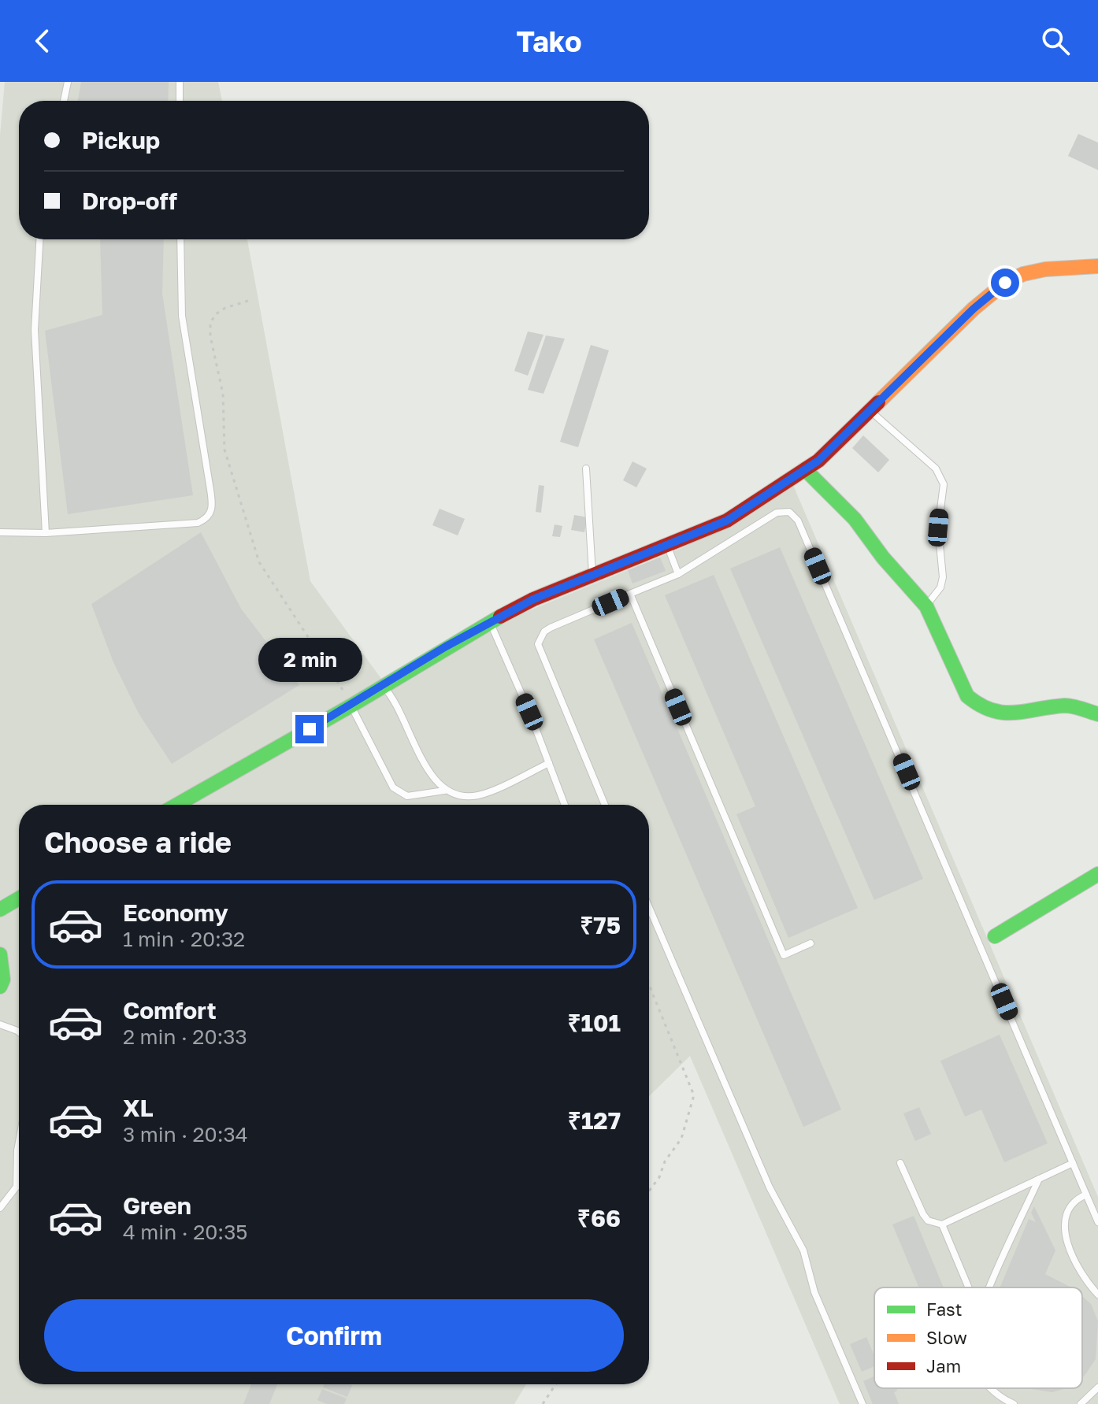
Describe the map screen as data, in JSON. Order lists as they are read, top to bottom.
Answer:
{
  "legend": ["Fast", "Slow", "Jam"],
  "page": {
    "header": "Tako",
    "banner": ["Pickup", "Drop-off"],
    "bubble": "2 min",
    "heading": "Choose a ride",
    "list": [
      {
        "name": "Economy",
        "note": "1 min · 20:32",
        "value": "₹75"
      },
      {
        "name": "Comfort",
        "note": "2 min · 20:33",
        "value": "₹101"
      },
      {
        "name": "XL",
        "note": "3 min · 20:34",
        "value": "₹127"
      },
      {
        "name": "Green",
        "note": "4 min · 20:35",
        "value": "₹66"
      }
    ],
    "buttons": "Confirm"
  }
}
